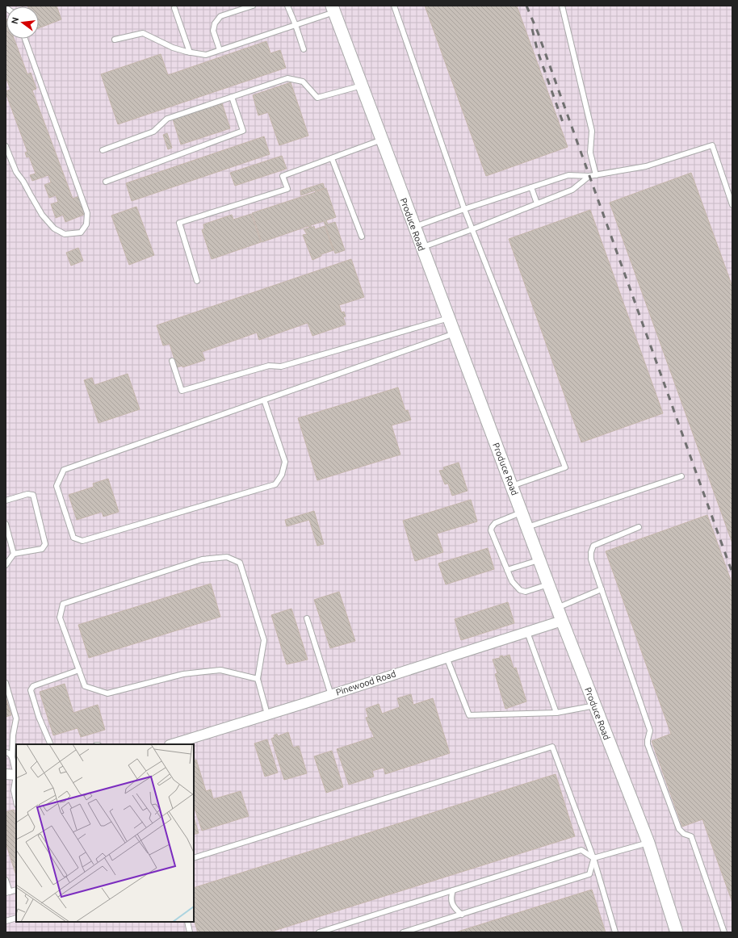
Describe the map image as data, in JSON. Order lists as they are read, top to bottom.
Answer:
{
  "streets": {
    "street": ["Produce Road", "Pinewood Road"]
  },
  "crossings": [
    ["Produce Road", "Pinewood Road"]
  ],
  "north": "left"
}
